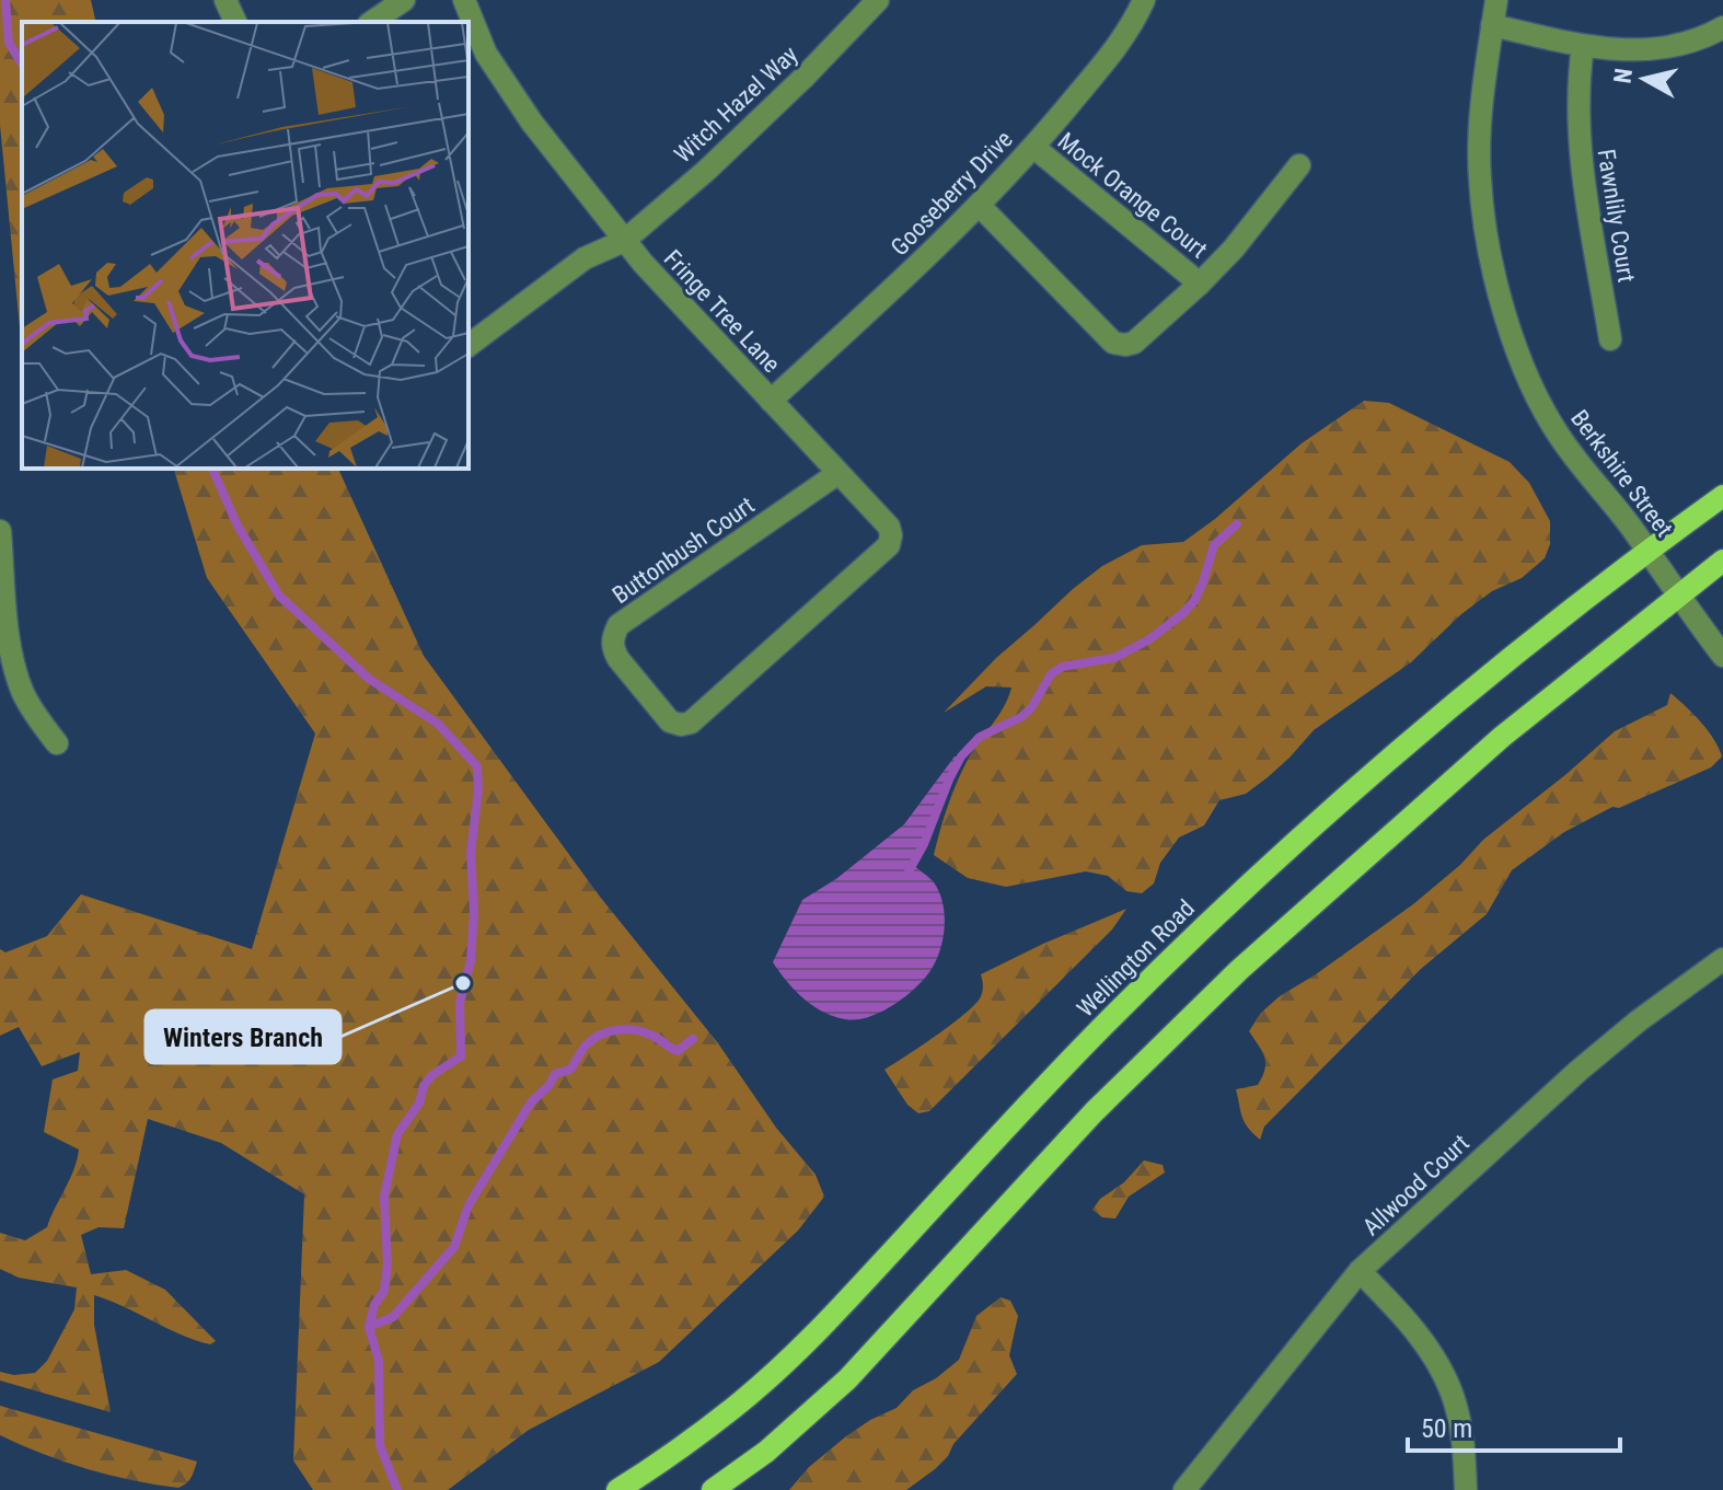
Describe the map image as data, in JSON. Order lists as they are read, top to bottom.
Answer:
{
  "streets": {
    "main road": ["Wellington Road"],
    "street": [
      "Witch Hazel Way",
      "Gooseberry Drive",
      "Mock Orange Court",
      "Fawnlily Court",
      "Fringe Tree Lane",
      "Berkshire Street",
      "Buttonbush Court",
      "Allwood Court"
    ]
  },
  "crossings": [
    ["Witch Hazel Way", "Fringe Tree Lane"],
    ["Gooseberry Drive", "Mock Orange Court"],
    ["Gooseberry Drive", "Fringe Tree Lane"],
    ["Fringe Tree Lane", "Buttonbush Court"],
    ["Berkshire Street", "Wellington Road"]
  ],
  "places": ["Winters Branch"],
  "scale_bar": "50 m",
  "north": "left"
}
